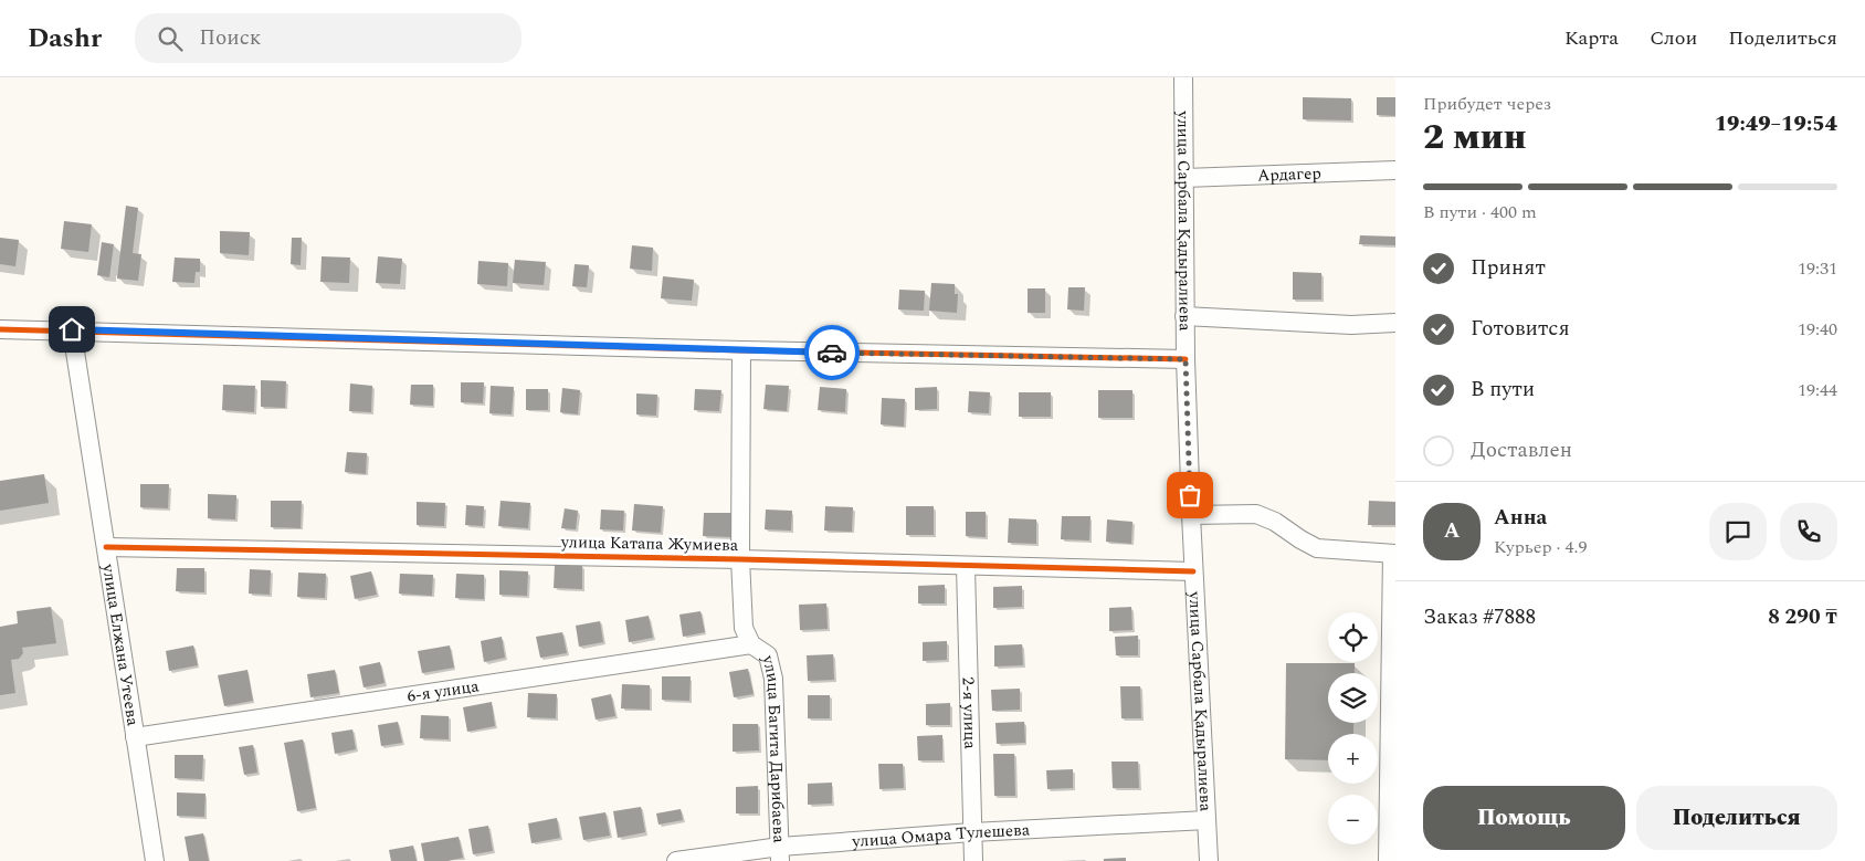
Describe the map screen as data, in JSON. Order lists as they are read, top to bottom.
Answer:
{
  "streets": {
    "street": [
      "Ардагер",
      "улица Сарбала Қадыралиева",
      "улица Катапа Жумиева",
      "улица Елжана Утеева",
      "6-я улица",
      "2-я улица",
      "улица Багита Дарибаева",
      "улица Омара Тулешева"
    ]
  },
  "crossings": [
    ["Ардагер", "улица Сарбала Қадыралиева"],
    ["улица Сарбала Қадыралиева", "улица Катапа Жумиева"],
    ["улица Сарбала Қадыралиева", "улица Омара Тулешева"],
    ["улица Катапа Жумиева", "улица Елжана Утеева"],
    ["улица Катапа Жумиева", "2-я улица"],
    ["улица Катапа Жумиева", "улица Багита Дарибаева"],
    ["улица Елжана Утеева", "6-я улица"],
    ["6-я улица", "улица Багита Дарибаева"],
    ["2-я улица", "улица Омара Тулешева"],
    ["улица Багита Дарибаева", "улица Омара Тулешева"]
  ],
  "page": {
    "header": "Dashr",
    "search": "Поиск",
    "nav": ["Карта", "Слои", "Поделиться"],
    "heading": ["2 мин", "Прибудет через", "19:49–19:54"],
    "panel": [
      "Анна",
      "Курьер · 4.9",
      "Заказ #7888",
      "8 290 ₸"
    ],
    "bar": "В пути · 400 m",
    "list": [
      ["Принят", "19:31"],
      ["Готовится", "19:40"],
      ["В пути", "19:44"],
      "Доставлен"
    ],
    "round": "А",
    "map_buttons": ["+", "−"],
    "buttons": ["Помощь", "Поделиться"]
  }
}
